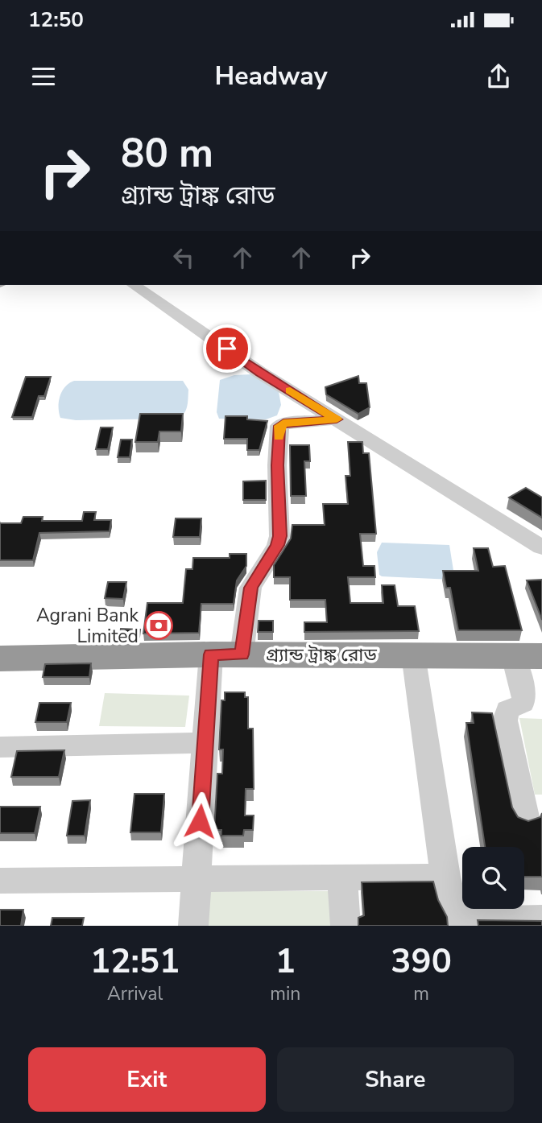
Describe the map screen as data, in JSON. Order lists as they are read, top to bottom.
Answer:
{
  "streets": {
    "highway": ["গ্র্যান্ড ট্রাঙ্ক রোড"]
  },
  "places": {
    "bank": ["Agrani Bank Limited"]
  },
  "page": {
    "status": "12:50",
    "header": "Headway",
    "turn": ["80 m", "গ্র্যান্ড ট্রাঙ্ক রোড"],
    "eta": [
      "12:51",
      "Arrival",
      "1",
      "min",
      "390",
      "m"
    ],
    "buttons": ["Exit", "Share"]
  }
}
